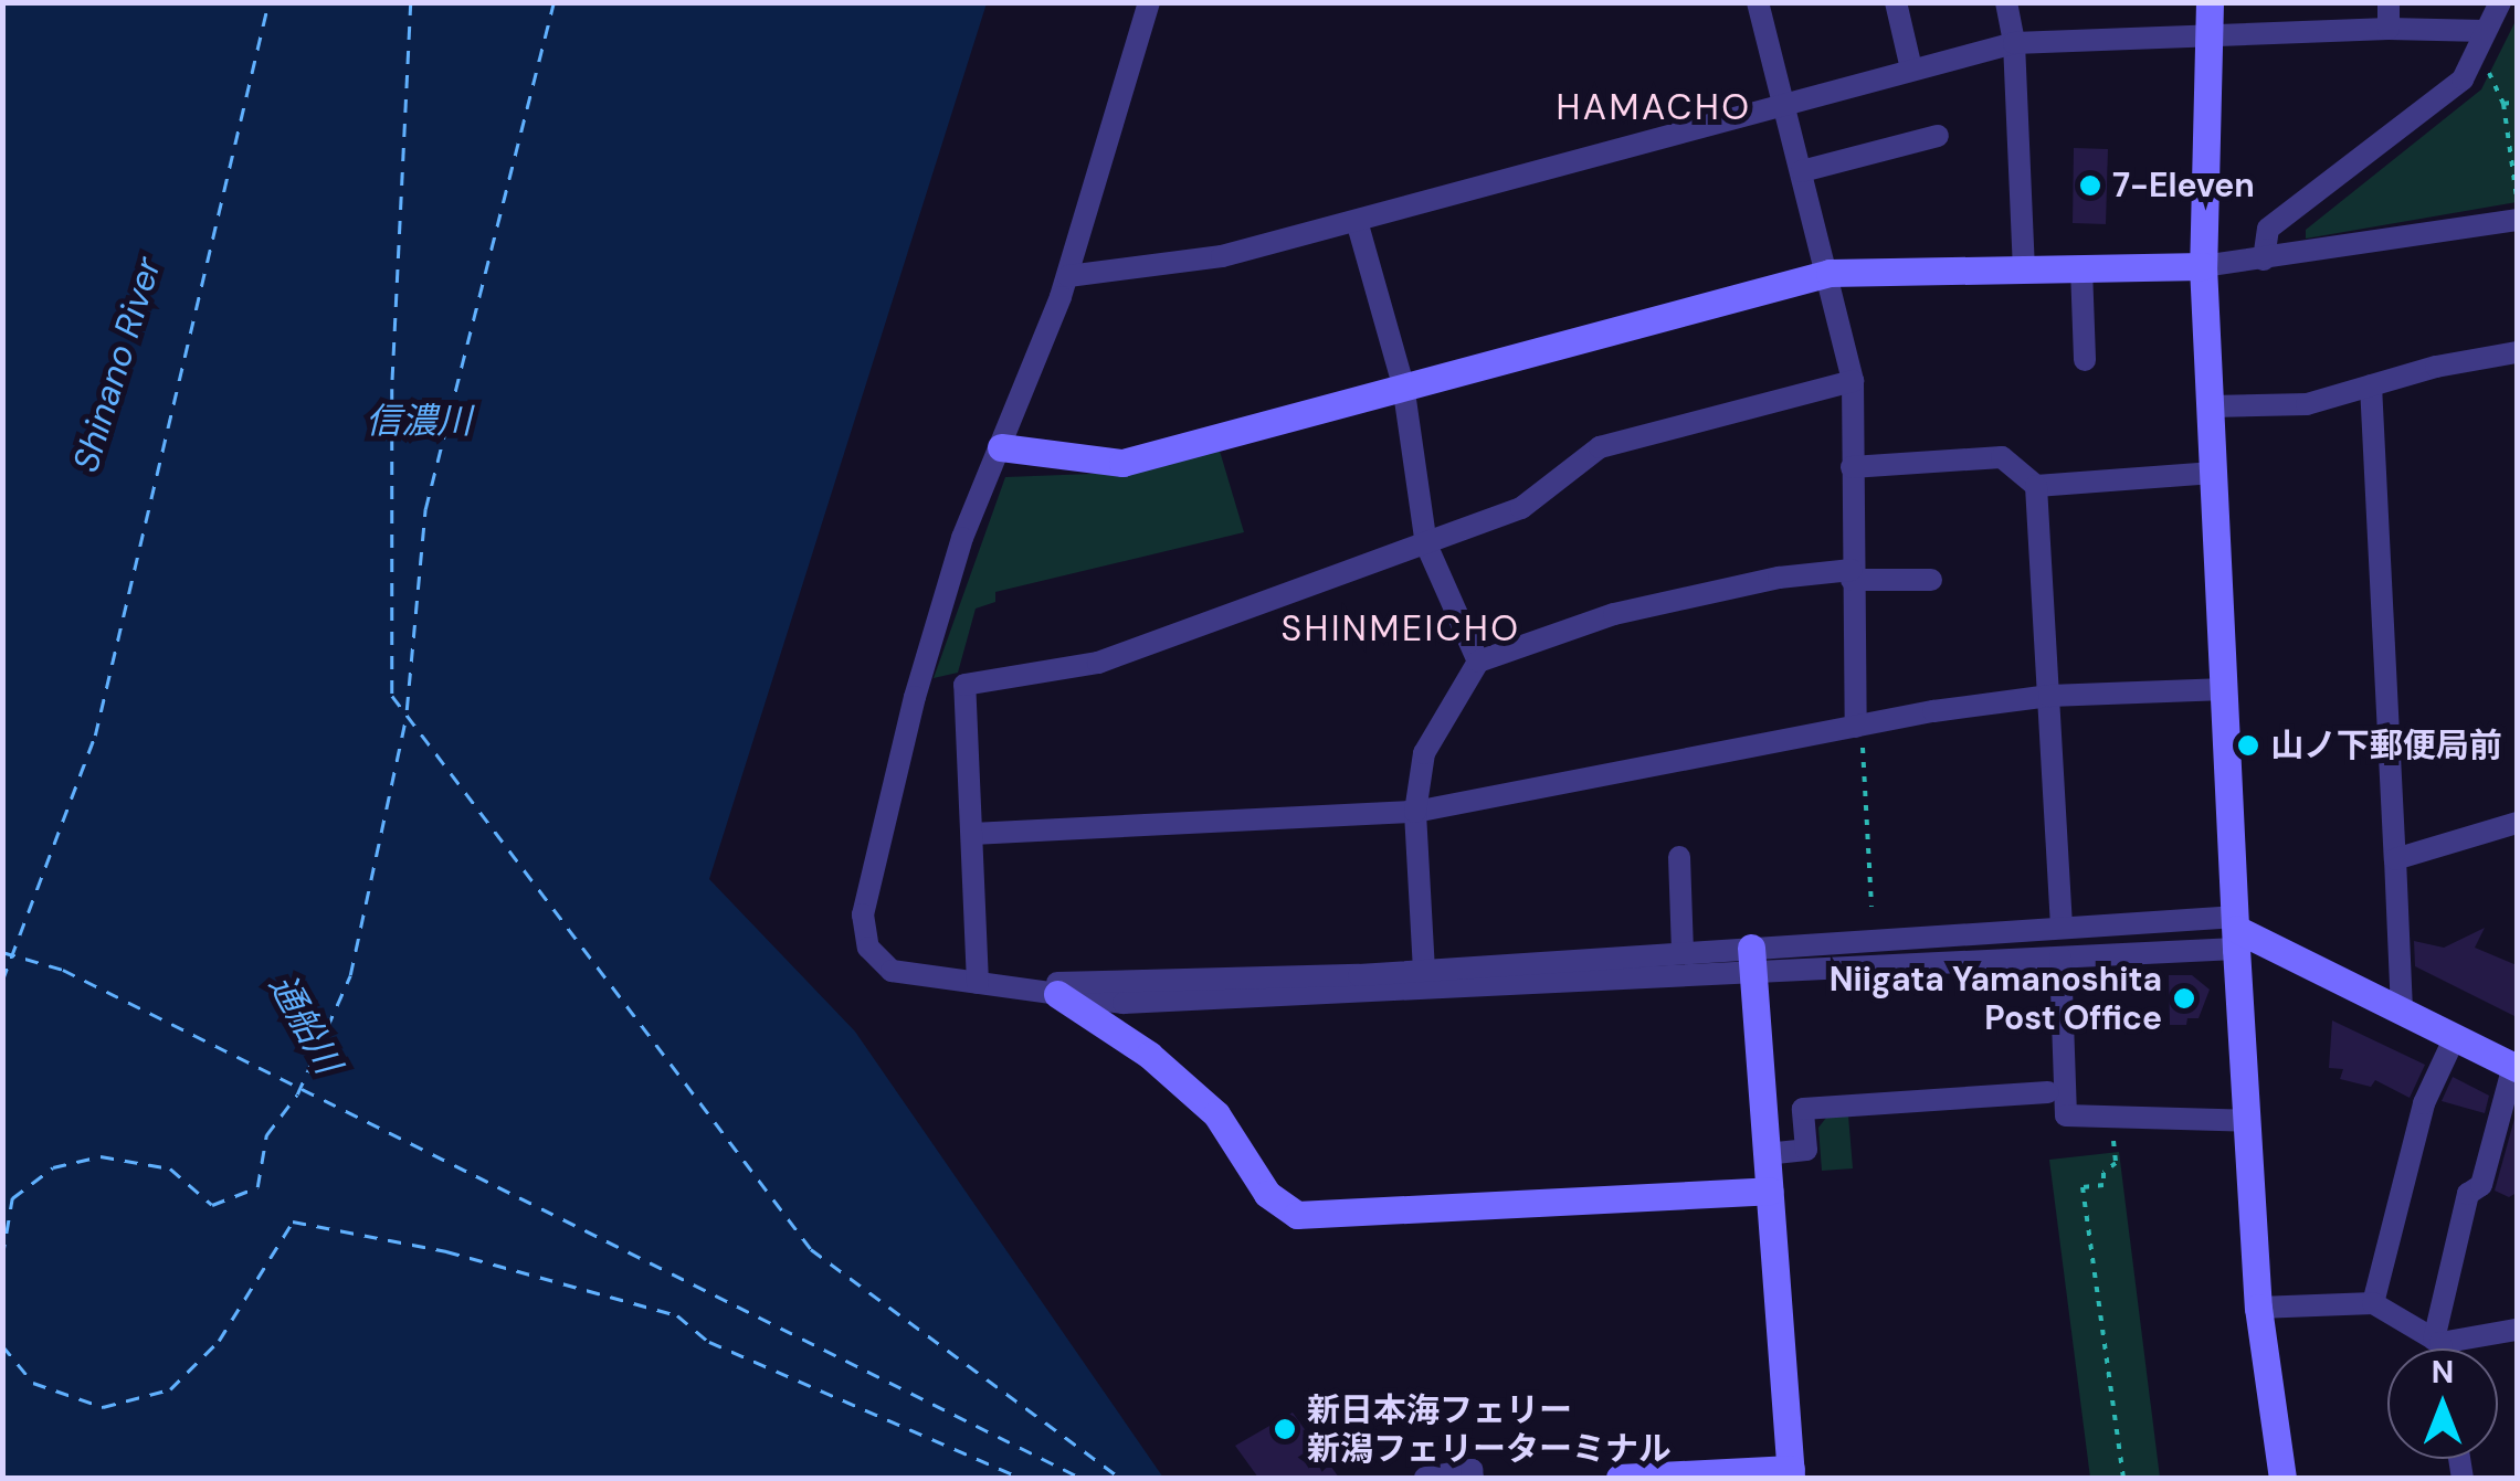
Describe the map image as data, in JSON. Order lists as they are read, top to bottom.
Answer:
{
  "districts": ["HAMACHO", "SHINMEICHO"],
  "water": ["Shinano River", "信濃川", "通船川"],
  "places": [
    "7-Eleven",
    "山ノ下郵便局前",
    "Niigata Yamanoshita Post Office",
    "新日本海フェリー 新潟フェリーターミナル"
  ],
  "north": "top"
}
